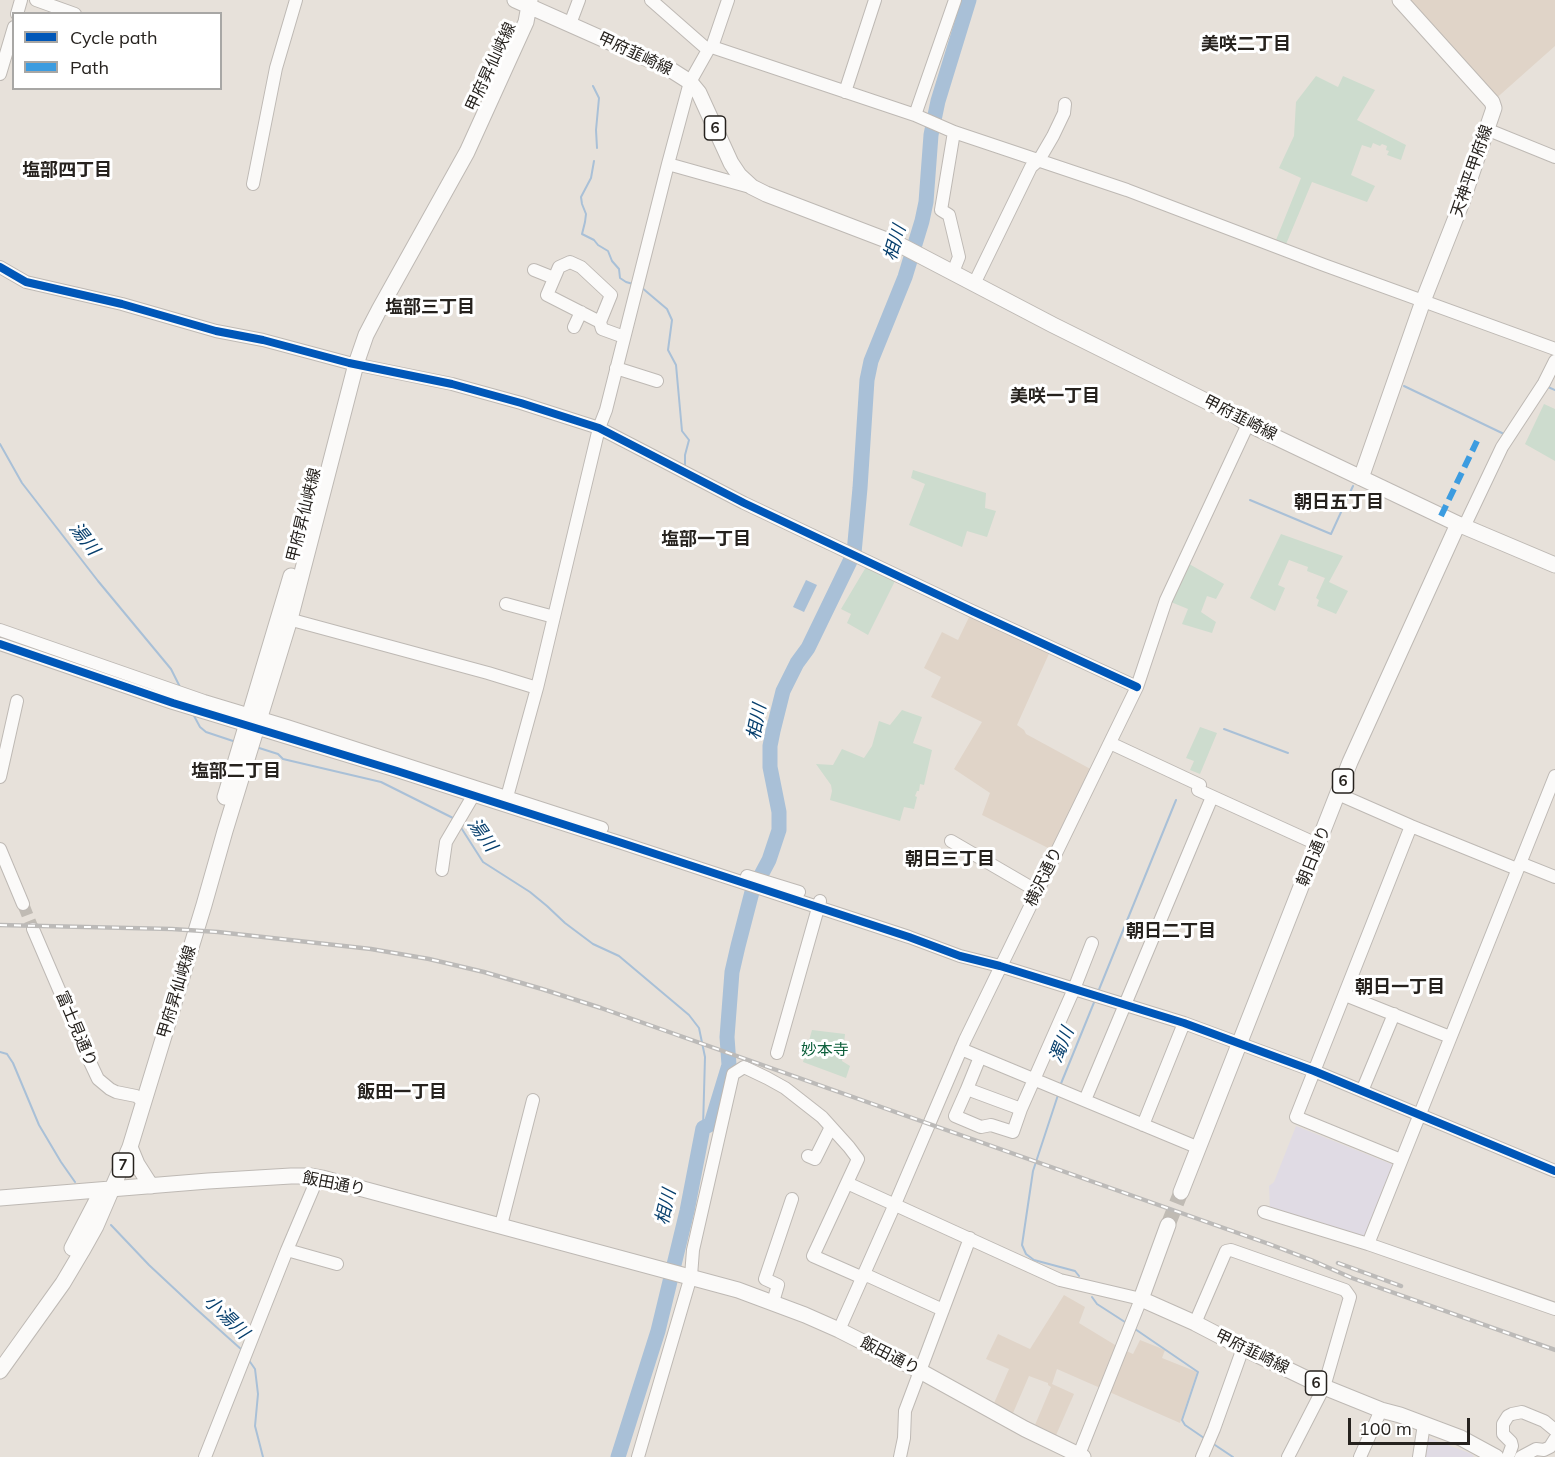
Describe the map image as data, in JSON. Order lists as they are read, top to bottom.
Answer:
{
  "streets": {
    "main road": [
      "甲府韮崎線",
      "甲府昇仙峡線",
      "6",
      "天神平甲府線",
      "朝日通り",
      "7",
      "飯田通り"
    ],
    "street": ["横沢通り", "富士見通り"]
  },
  "crossings": [
    ["甲府韮崎線", "甲府昇仙峡線"],
    ["甲府韮崎線", "天神平甲府線"],
    ["甲府韮崎線", "朝日通り"],
    ["甲府韮崎線", "横沢通り"],
    ["甲府昇仙峡線", "富士見通り"],
    ["甲府昇仙峡線", "飯田通り"],
    ["横沢通り", "飯田通り"]
  ],
  "districts": [
    "美咲二丁目",
    "塩部四丁目",
    "塩部三丁目",
    "美咲一丁目",
    "朝日五丁目",
    "塩部一丁目",
    "塩部二丁目",
    "朝日三丁目",
    "朝日二丁目",
    "朝日一丁目",
    "飯田一丁目"
  ],
  "water": [
    "相川",
    "湯川",
    "濁川",
    "小湯川"
  ],
  "parks": ["妙本寺"],
  "legend": ["Cycle path", "Path"],
  "scale_bar": "100 m"
}
